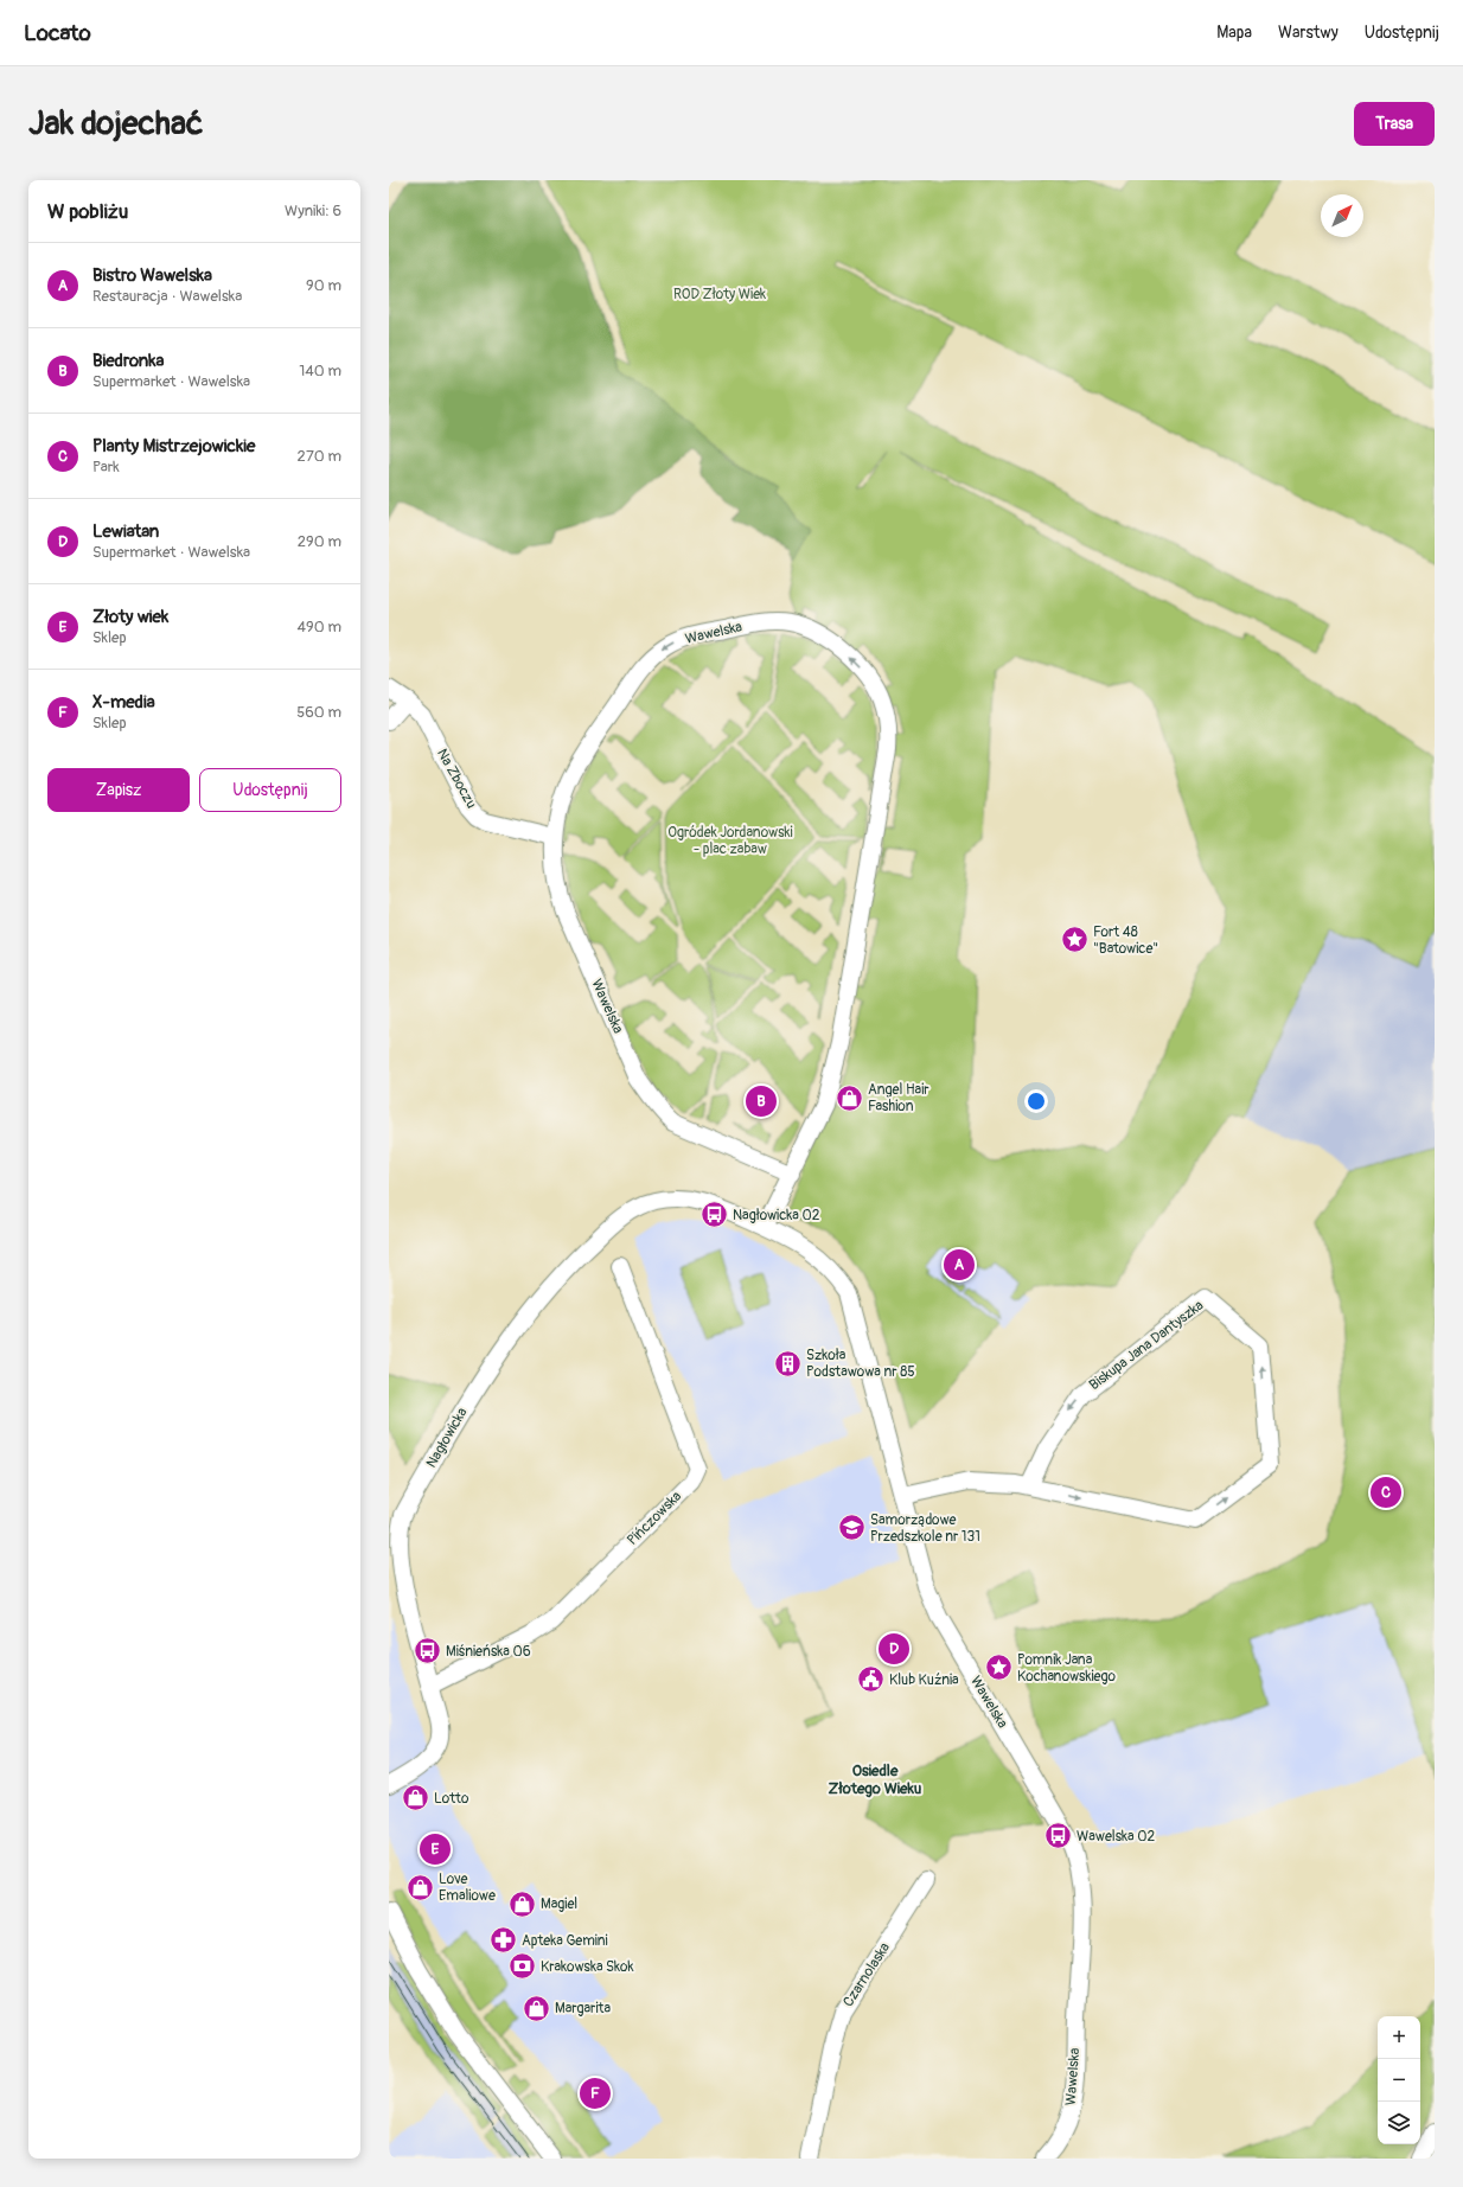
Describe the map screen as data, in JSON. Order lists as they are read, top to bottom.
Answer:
{
  "streets": {
    "street": [
      "Wawelska",
      "Na Zboczu",
      "Biskupa Jana Dantyszka",
      "Nagłowicka",
      "Pińczowska",
      "Czarnolaska"
    ]
  },
  "crossings": [
    ["Wawelska", "Na Zboczu"],
    ["Wawelska", "Biskupa Jana Dantyszka"],
    ["Wawelska", "Nagłowicka"],
    ["Nagłowicka", "Pińczowska"]
  ],
  "districts": ["Osiedle Złotego Wieku"],
  "parks": ["ROD Złoty Wiek", "Ogródek Jordanowski - plac zabaw"],
  "places": {
    "place": ["Fort 48 \"Batowice\"", "Pomnik Jana Kochanowskiego"],
    "shop": [
      "Angel Hair Fashion",
      "Lotto",
      "Love Emaliowe",
      "Magiel",
      "Margarita"
    ],
    "bus stop": ["Nagłowicka 02", "Miśnieńska 06", "Wawelska 02"],
    "building": ["Szkoła Podstawowa nr 85"],
    "school or university": ["Samorządowe Przedszkole nr 131"],
    "public building": ["Klub Kuźnia"],
    "pharmacy": ["Apteka Gemini"],
    "bank": ["Krakowska Skok"]
  },
  "north": "top right",
  "page": {
    "header": "Locato",
    "nav": ["Mapa", "Warstwy", "Udostępnij"],
    "buttons": [
      "Trasa",
      ["Zapisz", "Udostępnij"]
    ],
    "title": "Jak dojechać",
    "heading": ["W pobliżu", "Wyniki: 6"],
    "list": [
      {
        "mark": "A",
        "name": "Bistro Wawelska",
        "note": "Restauracja · Wawelska",
        "value": "90 m"
      },
      {
        "mark": "B",
        "name": "Biedronka",
        "note": "Supermarket · Wawelska",
        "value": "140 m"
      },
      {
        "mark": "C",
        "name": "Planty Mistrzejowickie",
        "note": "Park",
        "value": "270 m"
      },
      {
        "mark": "D",
        "name": "Lewiatan",
        "note": "Supermarket · Wawelska",
        "value": "290 m"
      },
      {
        "mark": "E",
        "name": "Złoty wiek",
        "note": "Sklep",
        "value": "490 m"
      },
      {
        "mark": "F",
        "name": "X-media",
        "note": "Sklep",
        "value": "560 m"
      }
    ],
    "pins": [
      "B",
      "A",
      "C",
      "D",
      "E",
      "F"
    ],
    "map_buttons": ["+", "−"]
  }
}
